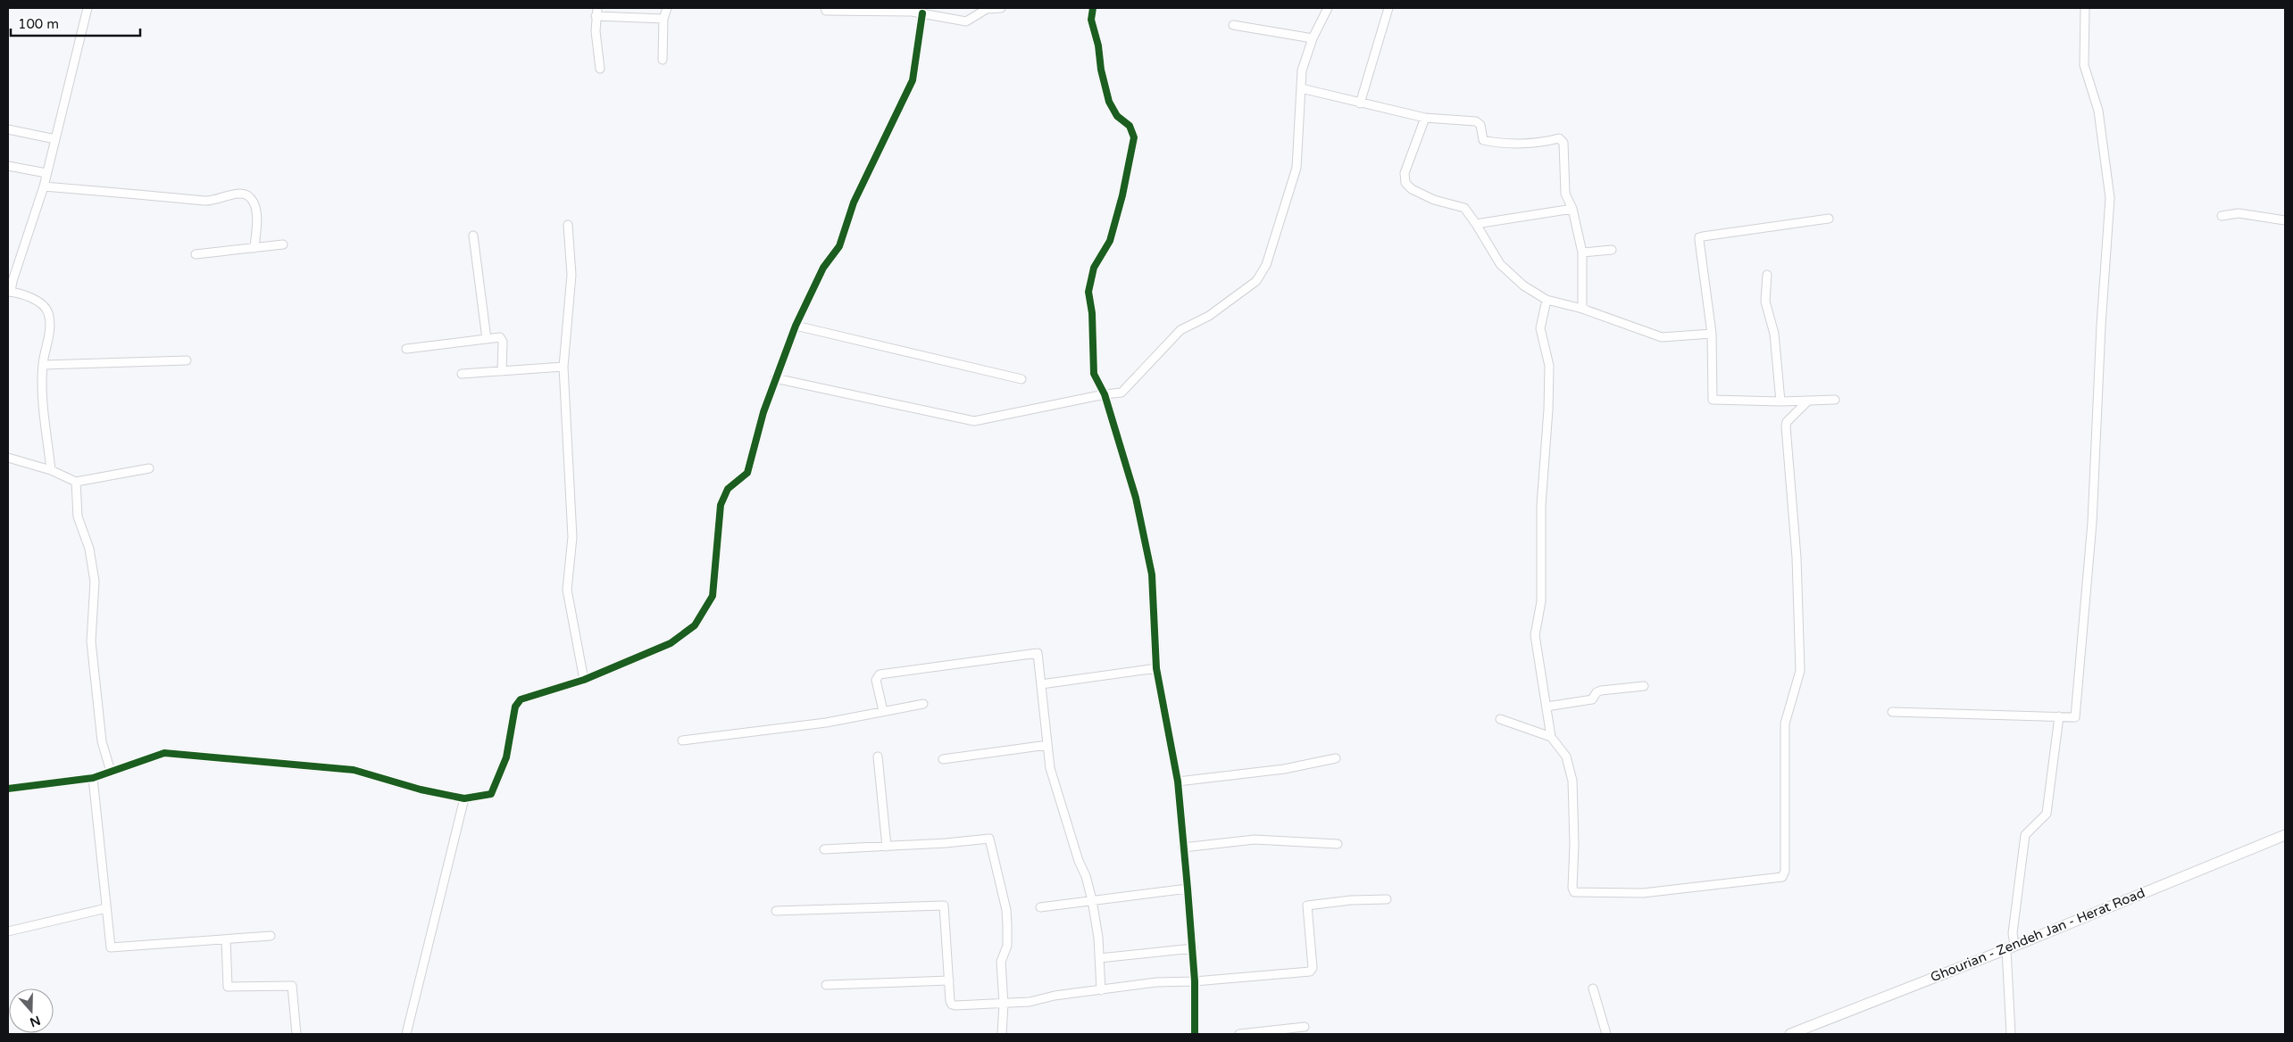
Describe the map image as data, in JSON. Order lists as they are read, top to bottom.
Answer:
{
  "streets": {
    "main road": ["Ghourian - Zendeh Jan - Herat Road"]
  },
  "scale_bar": "100 m",
  "north": "bottom"
}
